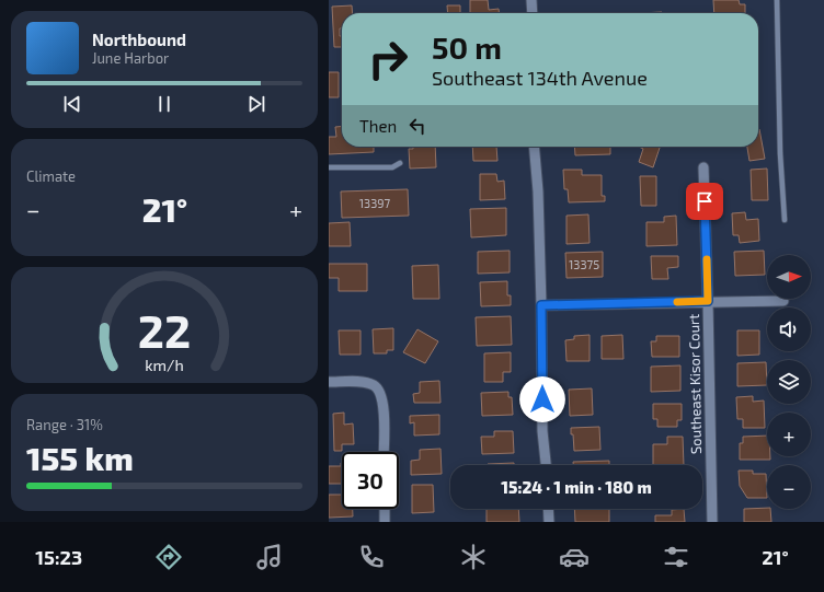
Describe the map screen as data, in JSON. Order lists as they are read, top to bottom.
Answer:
{
  "streets": {
    "street": ["Southeast Kisor Court"]
  },
  "house_numbers": ["13397", "13375"],
  "north": "right",
  "page": {
    "turn": ["50 m", "Southeast 134th Avenue"],
    "song": ["Northbound", "June Harbor"],
    "then": "Then",
    "tile": [
      "Climate",
      ["Range · 31%", "155 km"]
    ],
    "heat": ["−", "21°", "+"],
    "map_buttons": ["+", "−"],
    "limit": "30",
    "trip": "15:24 · 1 min · 180 m",
    "tabs": ["15:23", "21°"],
    "gauge": ["22", "km/h"]
  }
}
